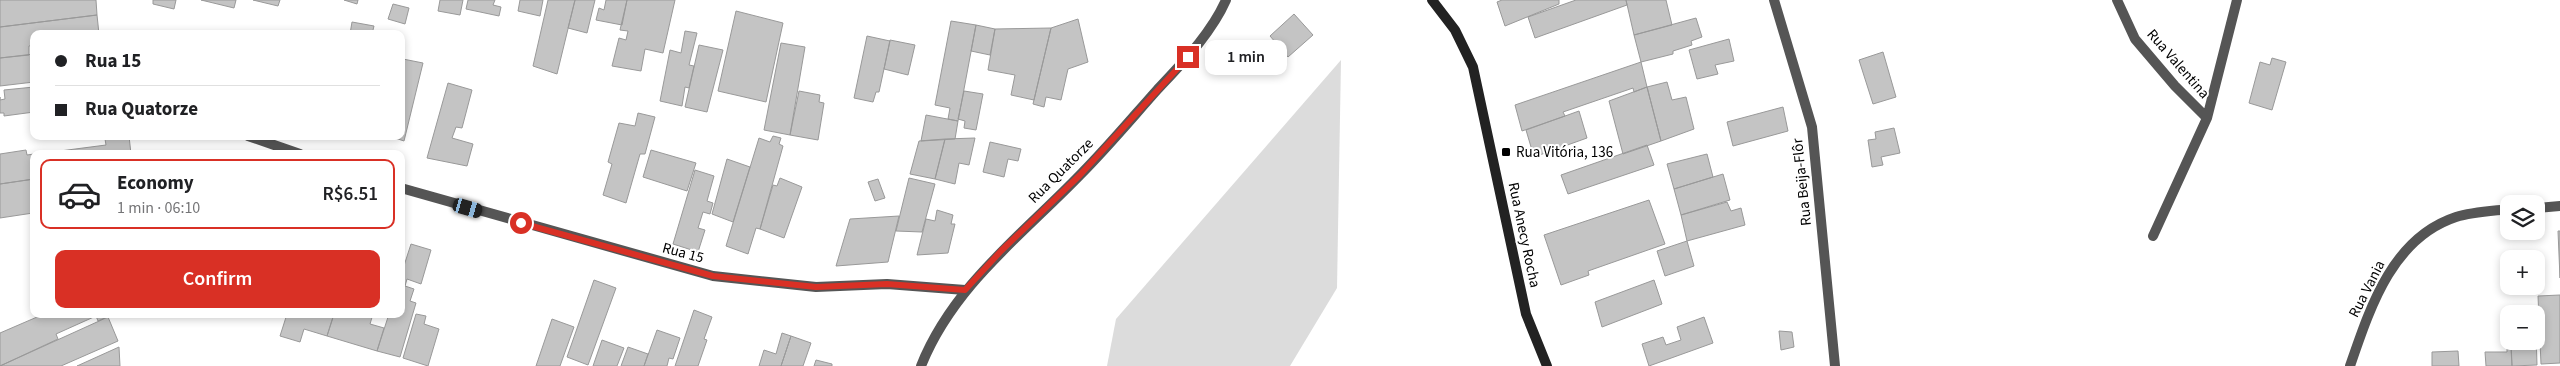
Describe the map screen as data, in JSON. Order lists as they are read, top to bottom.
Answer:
{
  "streets": {
    "street": [
      "Rua Valentina",
      "Rua Quatorze",
      "Rua Beija-Flôr",
      "Rua Anecy Rocha",
      "Rua 15",
      "Rua Vania"
    ]
  },
  "crossings": [
    ["Rua Quatorze", "Rua 15"]
  ],
  "places": {
    "transit": ["Rua Vitória, 136"]
  },
  "page": {
    "banner": ["Rua 15", "Rua Quatorze"],
    "bubble": "1 min",
    "list": [
      {
        "name": "Economy",
        "note": "1 min · 06:10",
        "value": "R$6.51"
      }
    ],
    "map_buttons": ["+", "−"],
    "buttons": "Confirm"
  }
}
